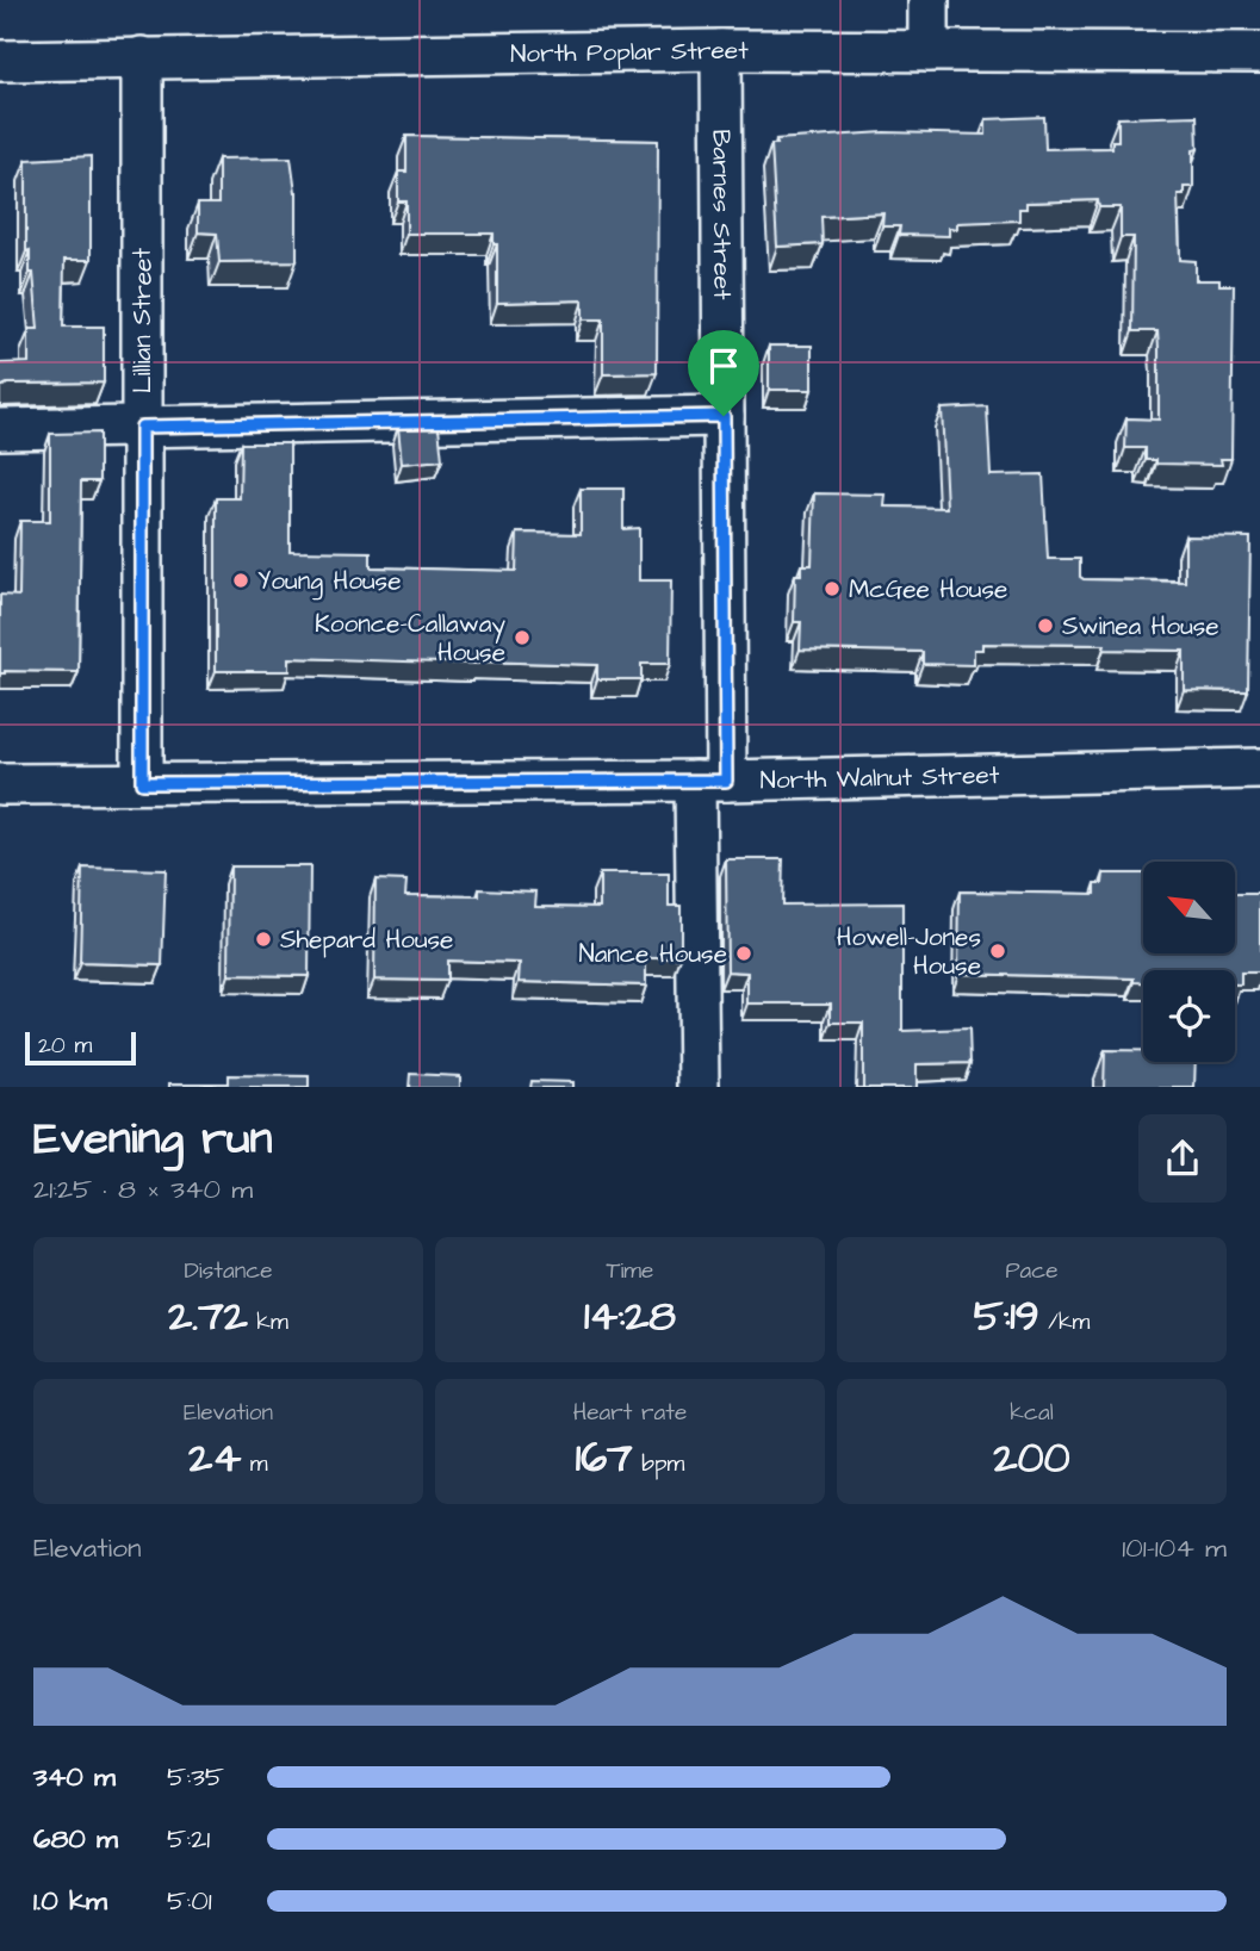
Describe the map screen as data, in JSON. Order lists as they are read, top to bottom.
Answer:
{
  "streets": {
    "street": [
      "North Poplar Street",
      "Barnes Street",
      "Lillian Street",
      "North Walnut Street"
    ]
  },
  "crossings": [
    ["North Poplar Street", "Barnes Street"],
    ["North Poplar Street", "Lillian Street"],
    ["Barnes Street", "North Walnut Street"],
    ["Lillian Street", "North Walnut Street"]
  ],
  "places": [
    "Young House",
    "McGee House",
    "Swinea House",
    "Koonce-Callaway House",
    "Shepard House",
    "Howell-Jones House",
    "Nance House"
  ],
  "scale_bar": "20 m",
  "north": "top left",
  "page": {
    "scale": "20 m",
    "heading": ["Evening run", "21:25 · 8 × 340 m"],
    "stats": [
      ["Distance", "2.72 km"],
      ["Time", "14:28"],
      ["Pace", "5:19 /km"],
      ["Elevation", "24 m"],
      ["Heart rate", "167 bpm"],
      ["kcal", "200"]
    ],
    "chart": ["Elevation", "101–104 m"],
    "list": [
      {
        "name": "340 m",
        "note": "5:35"
      },
      {
        "name": "680 m",
        "note": "5:21"
      },
      {
        "name": "1.0 km",
        "note": "5:01"
      }
    ]
  }
}
